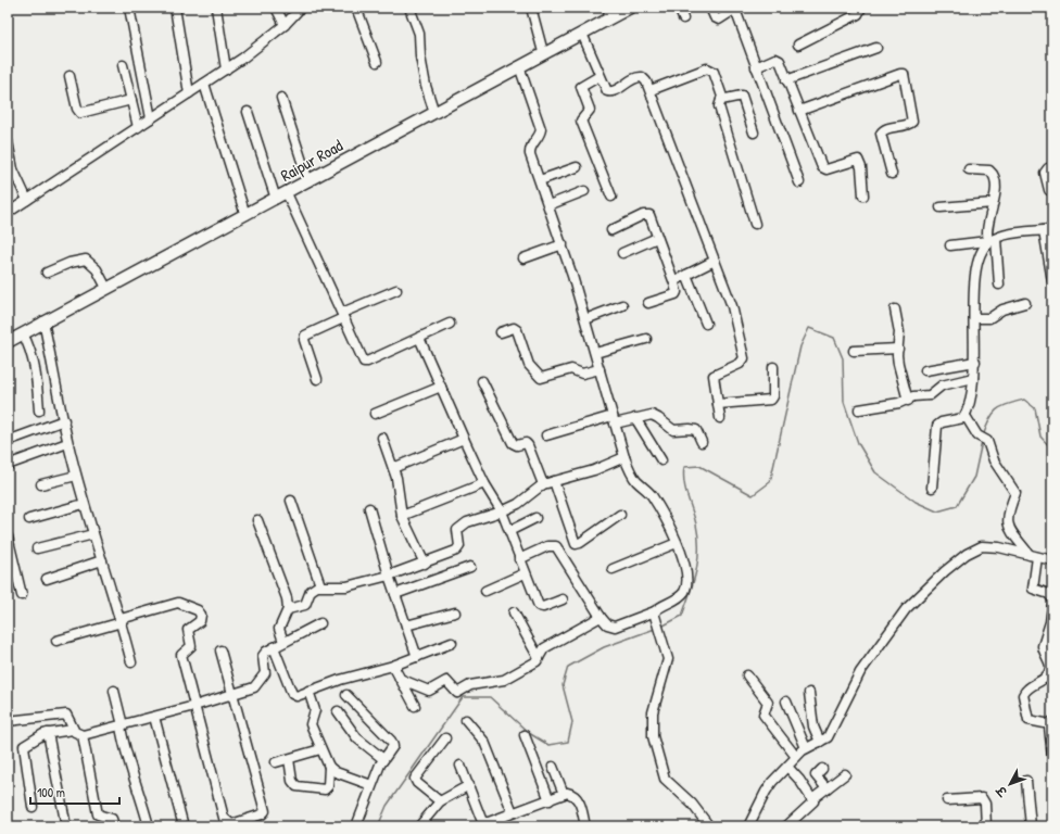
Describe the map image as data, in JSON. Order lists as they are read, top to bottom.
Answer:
{
  "streets": {
    "main road": ["Raipur Road"]
  },
  "scale_bar": "100 m",
  "north": "bottom left"
}
